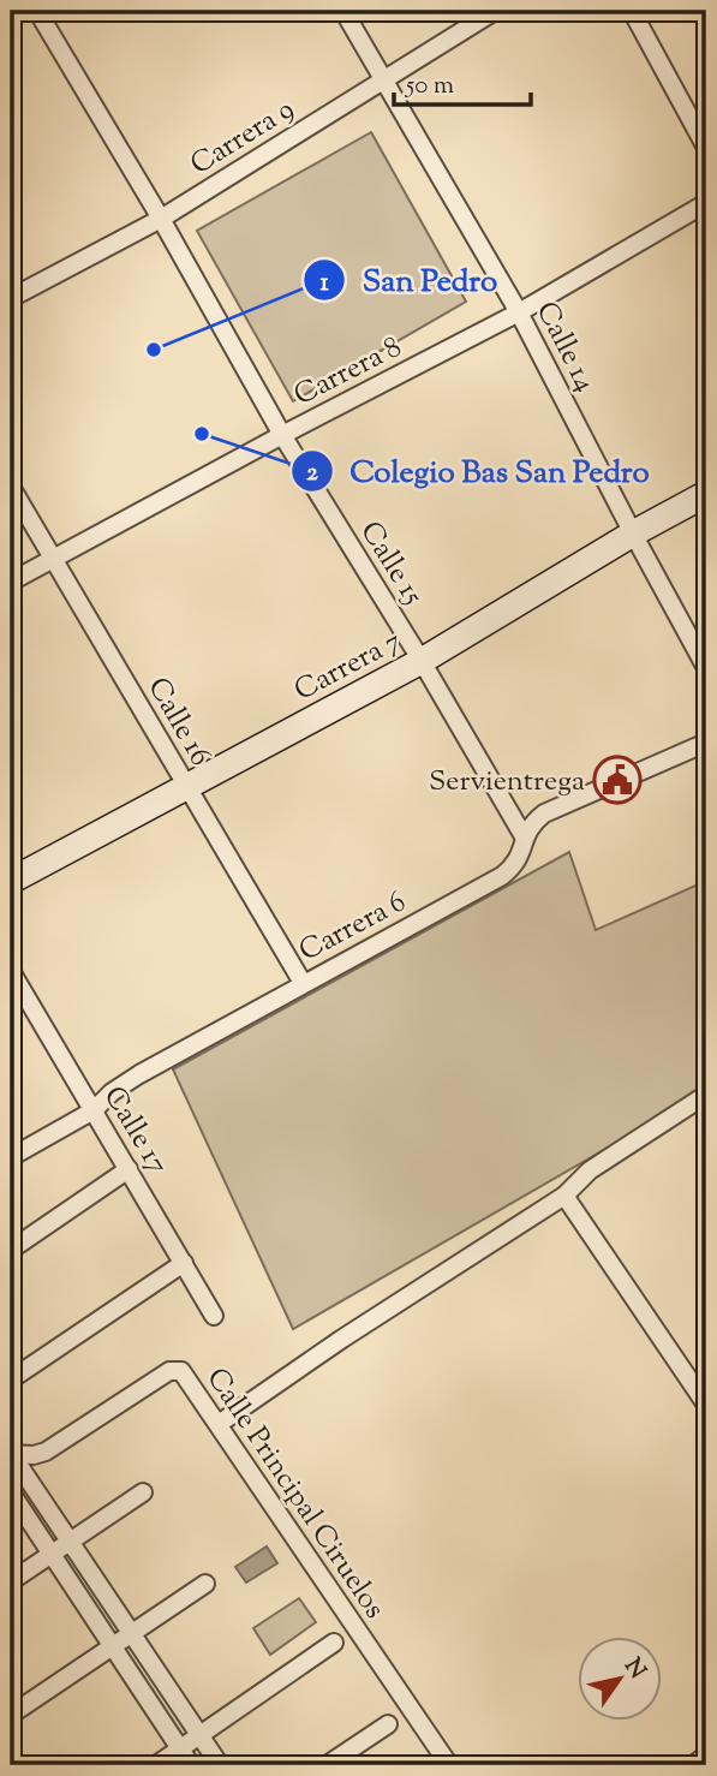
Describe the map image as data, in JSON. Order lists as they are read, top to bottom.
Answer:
{
  "streets": {
    "street": [
      "Carrera 9",
      "Calle 14",
      "Carrera 8",
      "Calle 15",
      "Carrera 7",
      "Calle 16",
      "Carrera 6",
      "Calle 17",
      "Calle Principal Ciruelos"
    ]
  },
  "crossings": [
    ["Carrera 9", "Calle 14"],
    ["Carrera 9", "Calle 15"],
    ["Calle 14", "Carrera 8"],
    ["Calle 14", "Carrera 7"],
    ["Carrera 8", "Calle 15"],
    ["Carrera 8", "Calle 16"],
    ["Calle 15", "Carrera 7"],
    ["Calle 15", "Carrera 6"],
    ["Carrera 7", "Calle 16"],
    ["Calle 16", "Carrera 6"],
    ["Carrera 6", "Calle 17"]
  ],
  "places": {
    "other": ["San Pedro", "Colegio Bas San Pedro"],
    "public building": ["Servientrega"]
  },
  "scale_bar": "50 m",
  "north": "top right"
}
